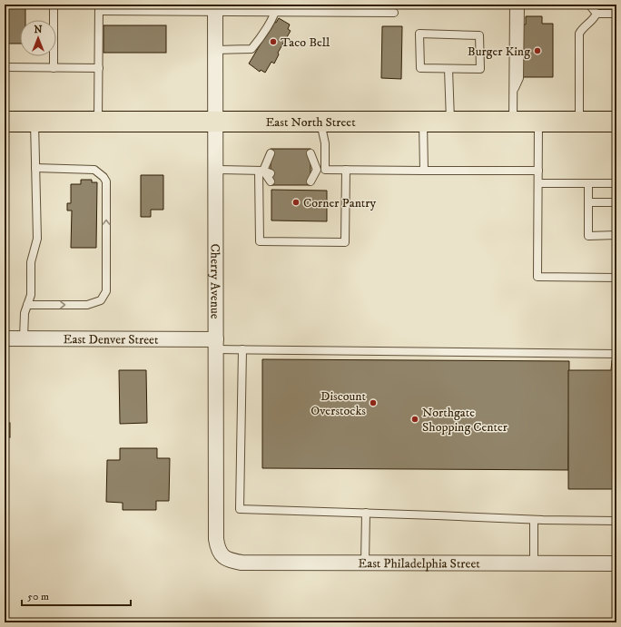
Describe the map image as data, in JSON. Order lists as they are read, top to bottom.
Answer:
{
  "streets": {
    "main road": ["East North Street"],
    "street": ["Cherry Avenue", "East Denver Street", "East Philadelphia Street"]
  },
  "crossings": [
    ["East North Street", "Cherry Avenue"],
    ["Cherry Avenue", "East Denver Street"],
    ["Cherry Avenue", "East Philadelphia Street"]
  ],
  "places": [
    "Taco Bell",
    "Burger King",
    "Corner Pantry",
    "Discount Overstocks",
    "Northgate Shopping Center"
  ],
  "scale_bar": "50 m",
  "north": "top"
}
